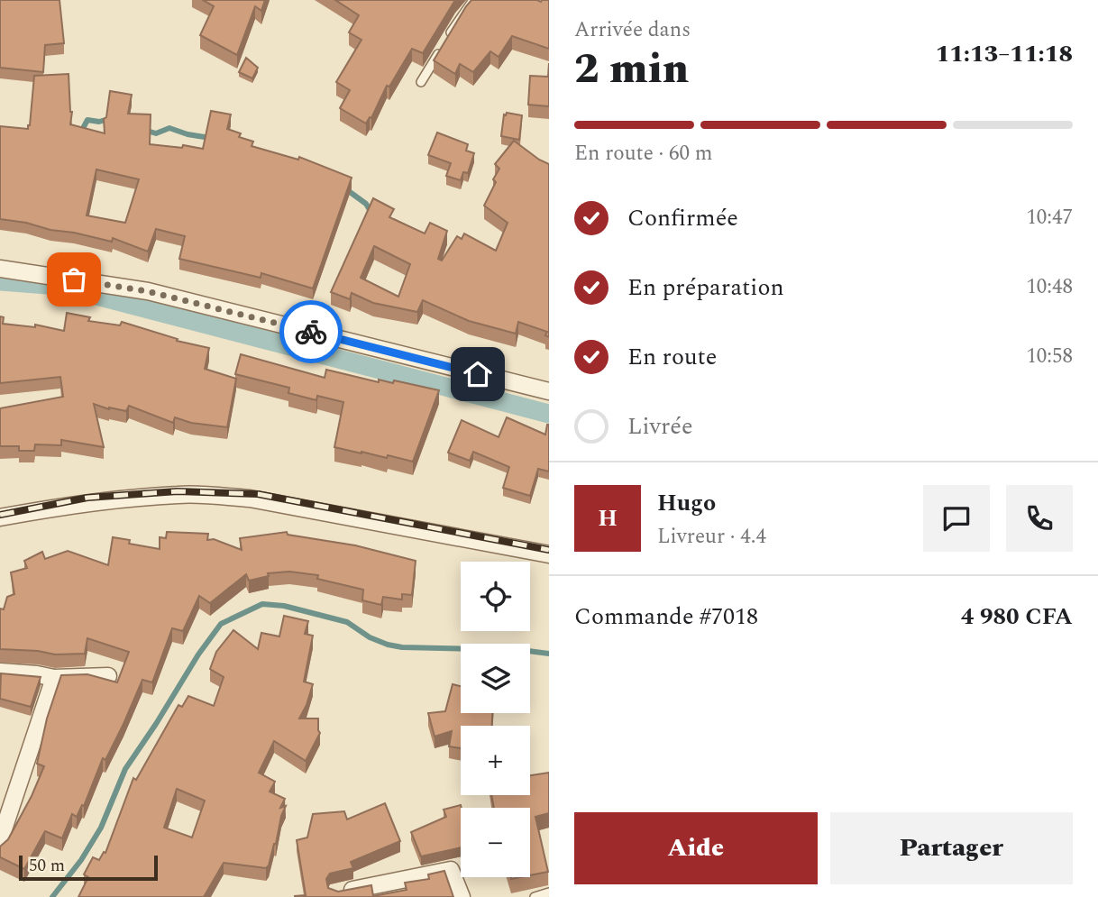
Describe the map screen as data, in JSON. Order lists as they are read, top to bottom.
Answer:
{
  "scale_bar": "50 m",
  "page": {
    "heading": ["2 min", "Arrivée dans", "11:13–11:18"],
    "panel": [
      "Hugo",
      "Livreur · 4.4",
      "Commande #7018",
      "4 980 CFA"
    ],
    "bar": "En route · 60 m",
    "list": [
      ["Confirmée", "10:47"],
      ["En préparation", "10:48"],
      ["En route", "10:58"],
      "Livrée"
    ],
    "round": "H",
    "map_buttons": ["+", "−"],
    "buttons": ["Aide", "Partager"],
    "scale": "50 m"
  }
}
